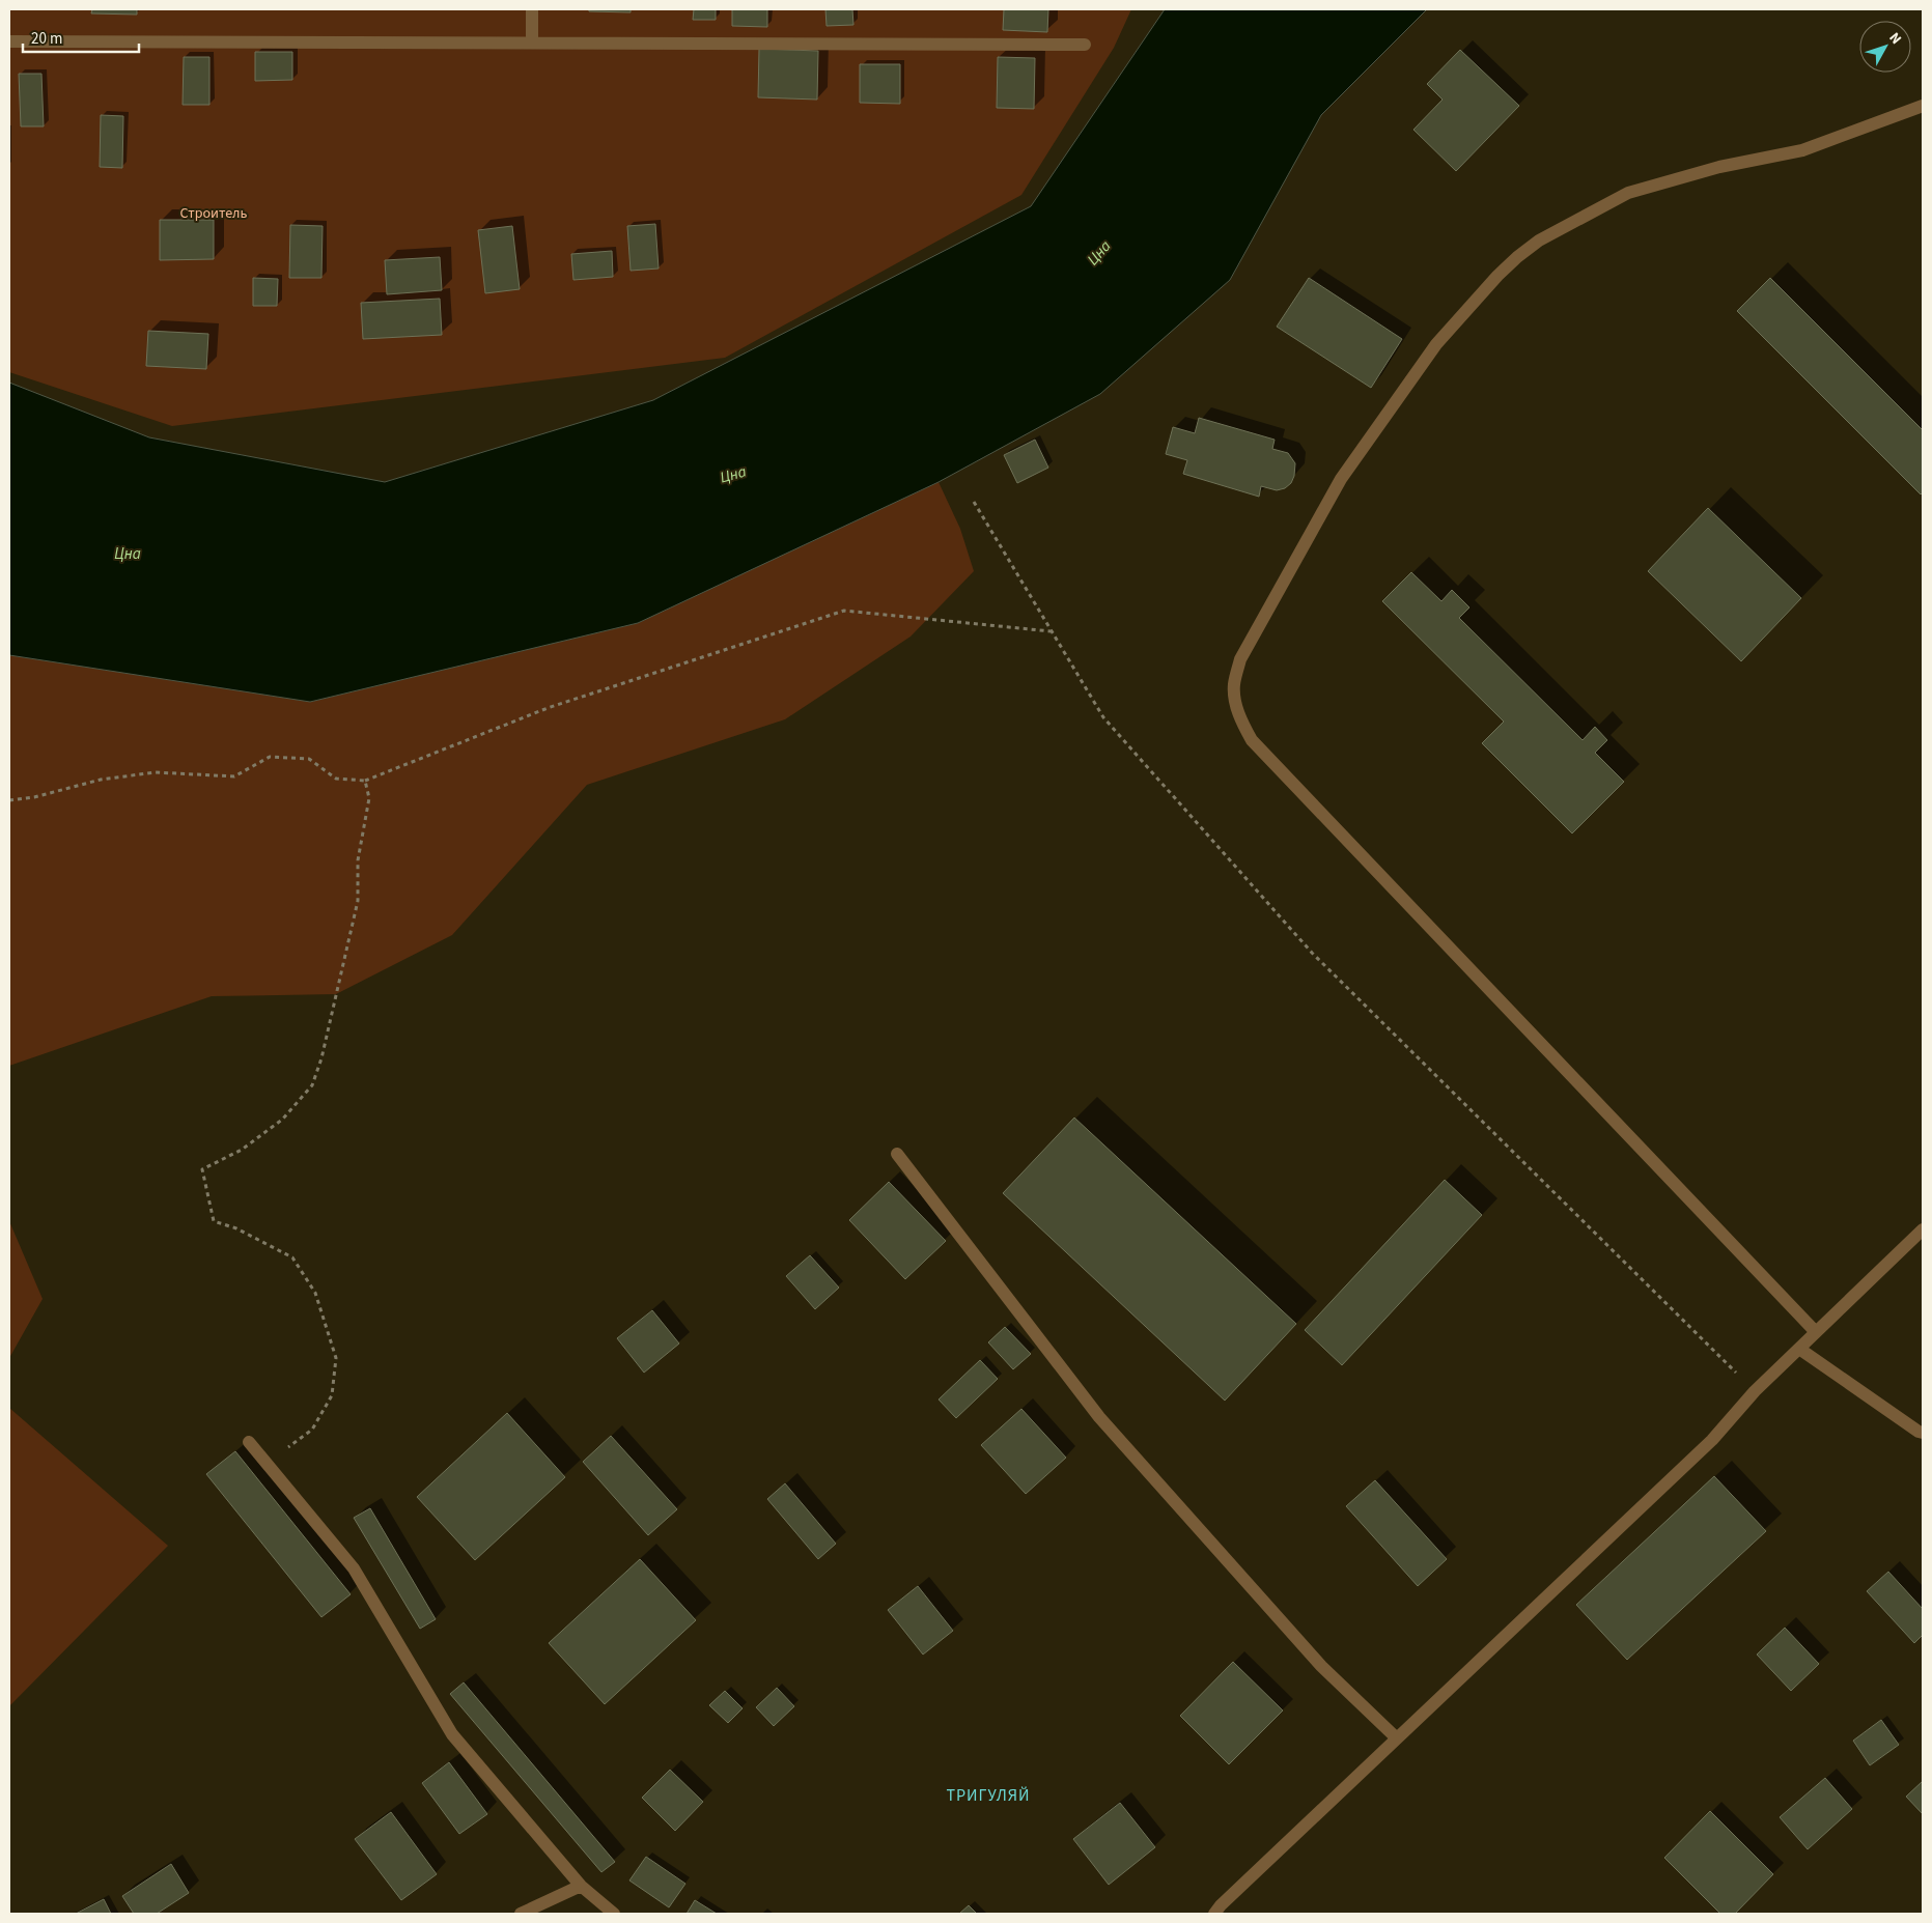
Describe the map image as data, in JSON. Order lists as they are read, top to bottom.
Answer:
{
  "districts": ["ТРИГУЛЯЙ"],
  "water": ["Цна"],
  "parks": ["Строитель"],
  "scale_bar": "20 m",
  "north": "top right"
}
